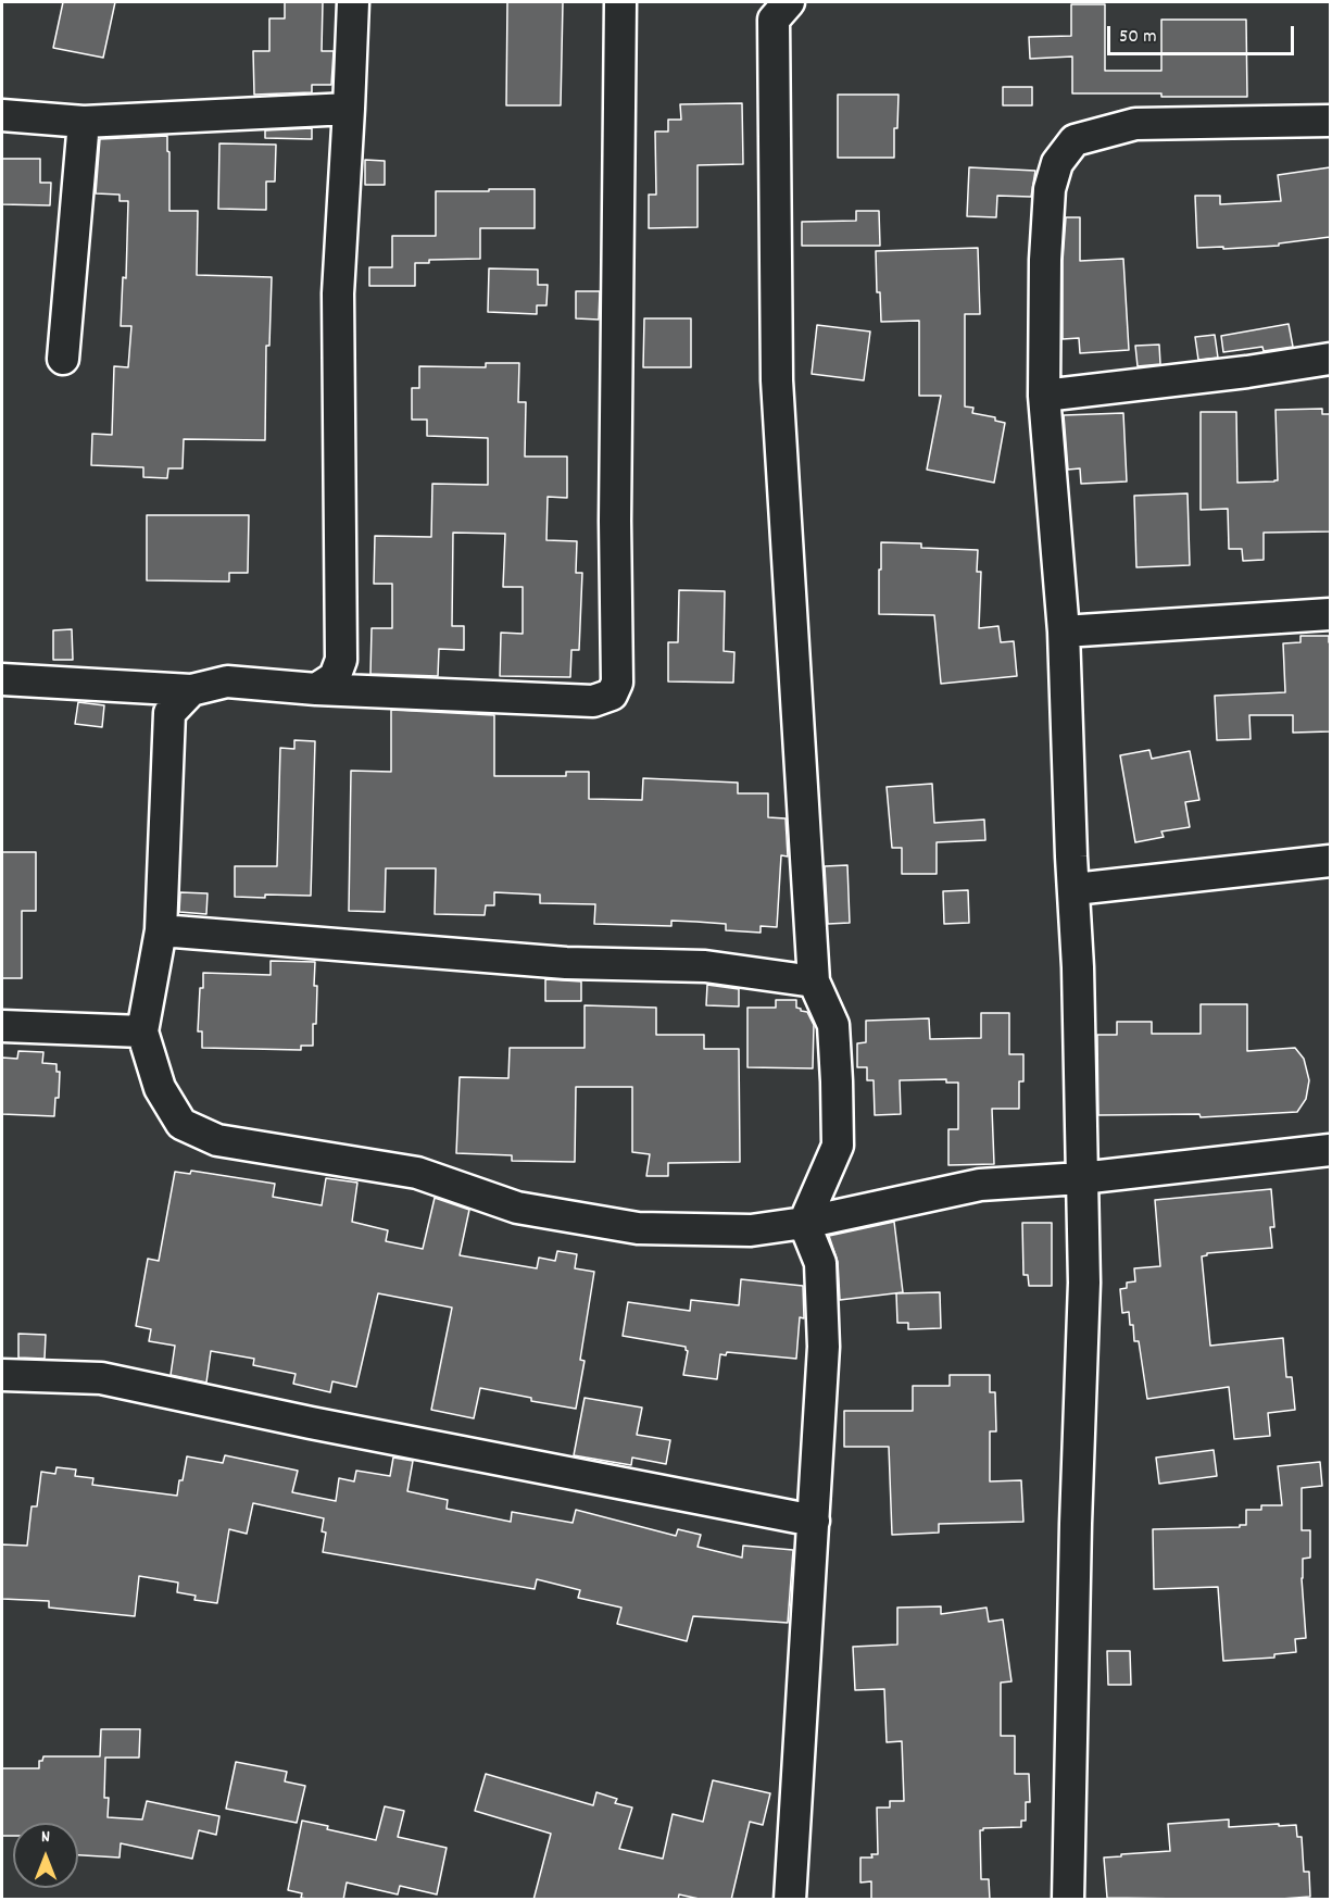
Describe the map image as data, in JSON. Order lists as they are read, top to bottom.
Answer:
{
  "scale_bar": "50 m",
  "north": "top"
}
